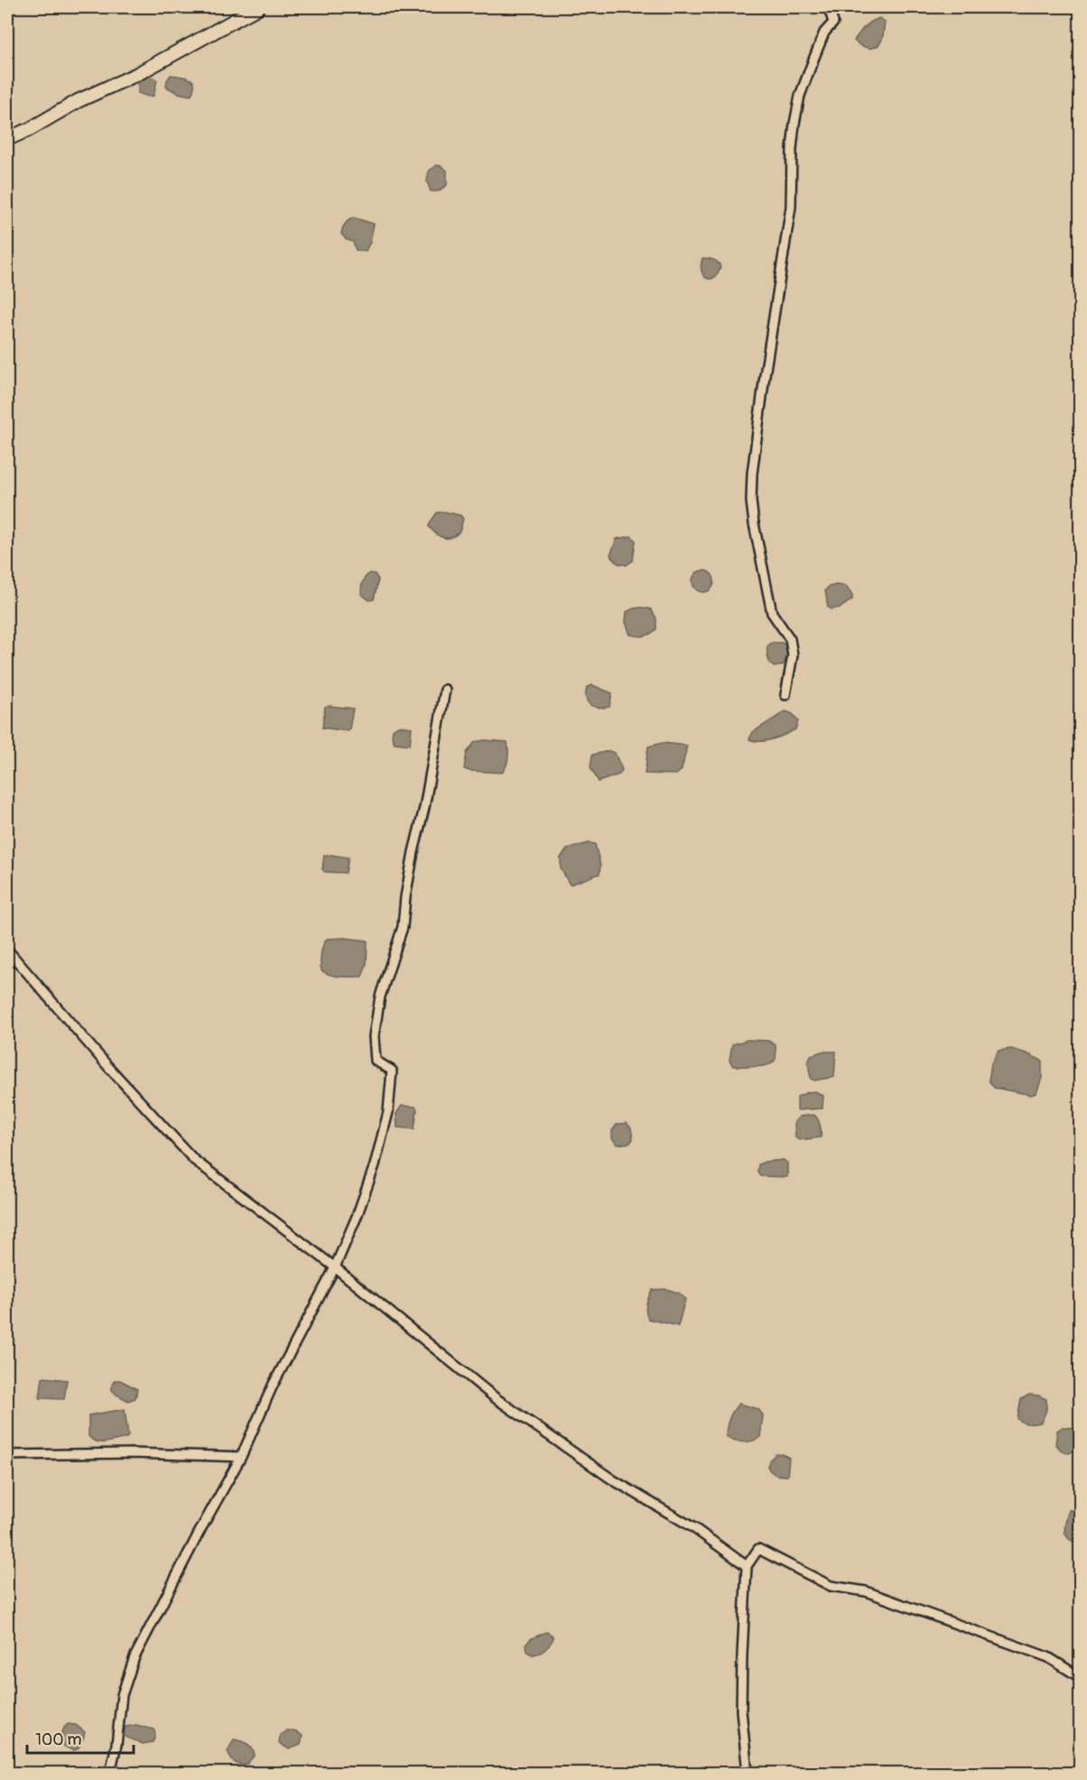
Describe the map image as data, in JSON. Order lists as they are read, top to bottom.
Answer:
{
  "scale_bar": "100 m"
}
